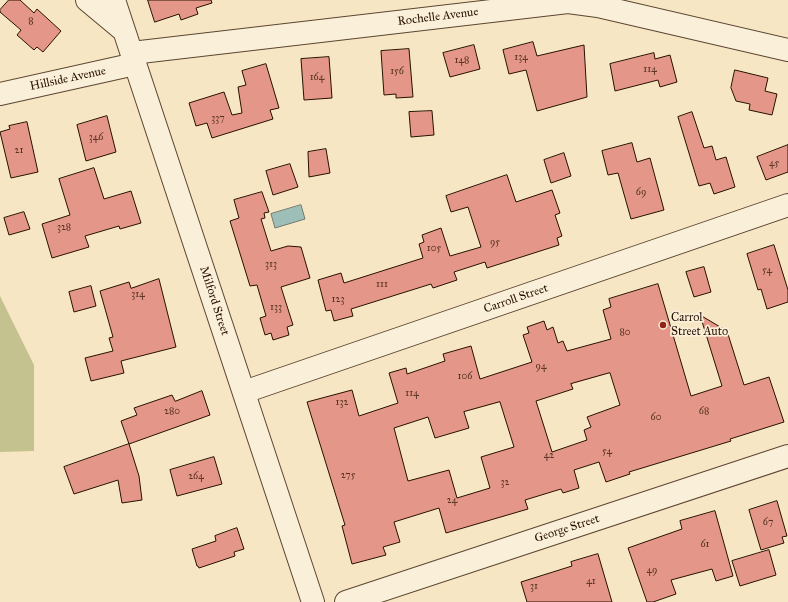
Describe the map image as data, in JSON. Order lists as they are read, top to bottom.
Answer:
{
  "streets": {
    "street": [
      "Rochelle Avenue",
      "Hillside Avenue",
      "Carroll Street",
      "Milford Street",
      "George Street"
    ]
  },
  "crossings": [
    ["Rochelle Avenue", "Hillside Avenue"],
    ["Rochelle Avenue", "Milford Street"],
    ["Hillside Avenue", "Milford Street"],
    ["Carroll Street", "Milford Street"]
  ],
  "places": ["Carrol Street Auto"],
  "house_numbers": [
    "8",
    "134",
    "148",
    "114",
    "156",
    "164",
    "337",
    "346",
    "21",
    "45",
    "69",
    "328",
    "95",
    "105",
    "313",
    "54",
    "111",
    "314",
    "123",
    "133",
    "80",
    "94",
    "106",
    "114",
    "132",
    "280",
    "68",
    "60",
    "54",
    "42",
    "275",
    "264",
    "32",
    "24",
    "67",
    "61",
    "49",
    "41",
    "31"
  ]
}
